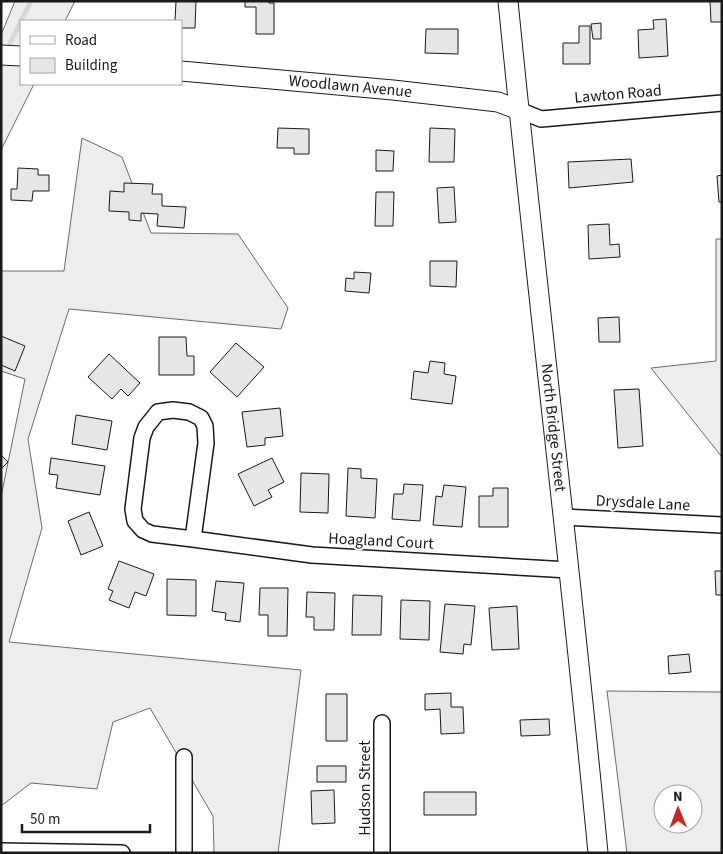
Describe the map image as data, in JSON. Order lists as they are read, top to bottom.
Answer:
{
  "streets": {
    "street": [
      "Woodlawn Avenue",
      "Lawton Road",
      "North Bridge Street",
      "Drysdale Lane",
      "Hoagland Court",
      "Hudson Street"
    ]
  },
  "crossings": [
    ["Woodlawn Avenue", "Lawton Road"],
    ["Woodlawn Avenue", "North Bridge Street"],
    ["Lawton Road", "North Bridge Street"],
    ["North Bridge Street", "Drysdale Lane"],
    ["North Bridge Street", "Hoagland Court"]
  ],
  "legend": ["Road", "Building"],
  "scale_bar": "50 m",
  "north": "top"
}
